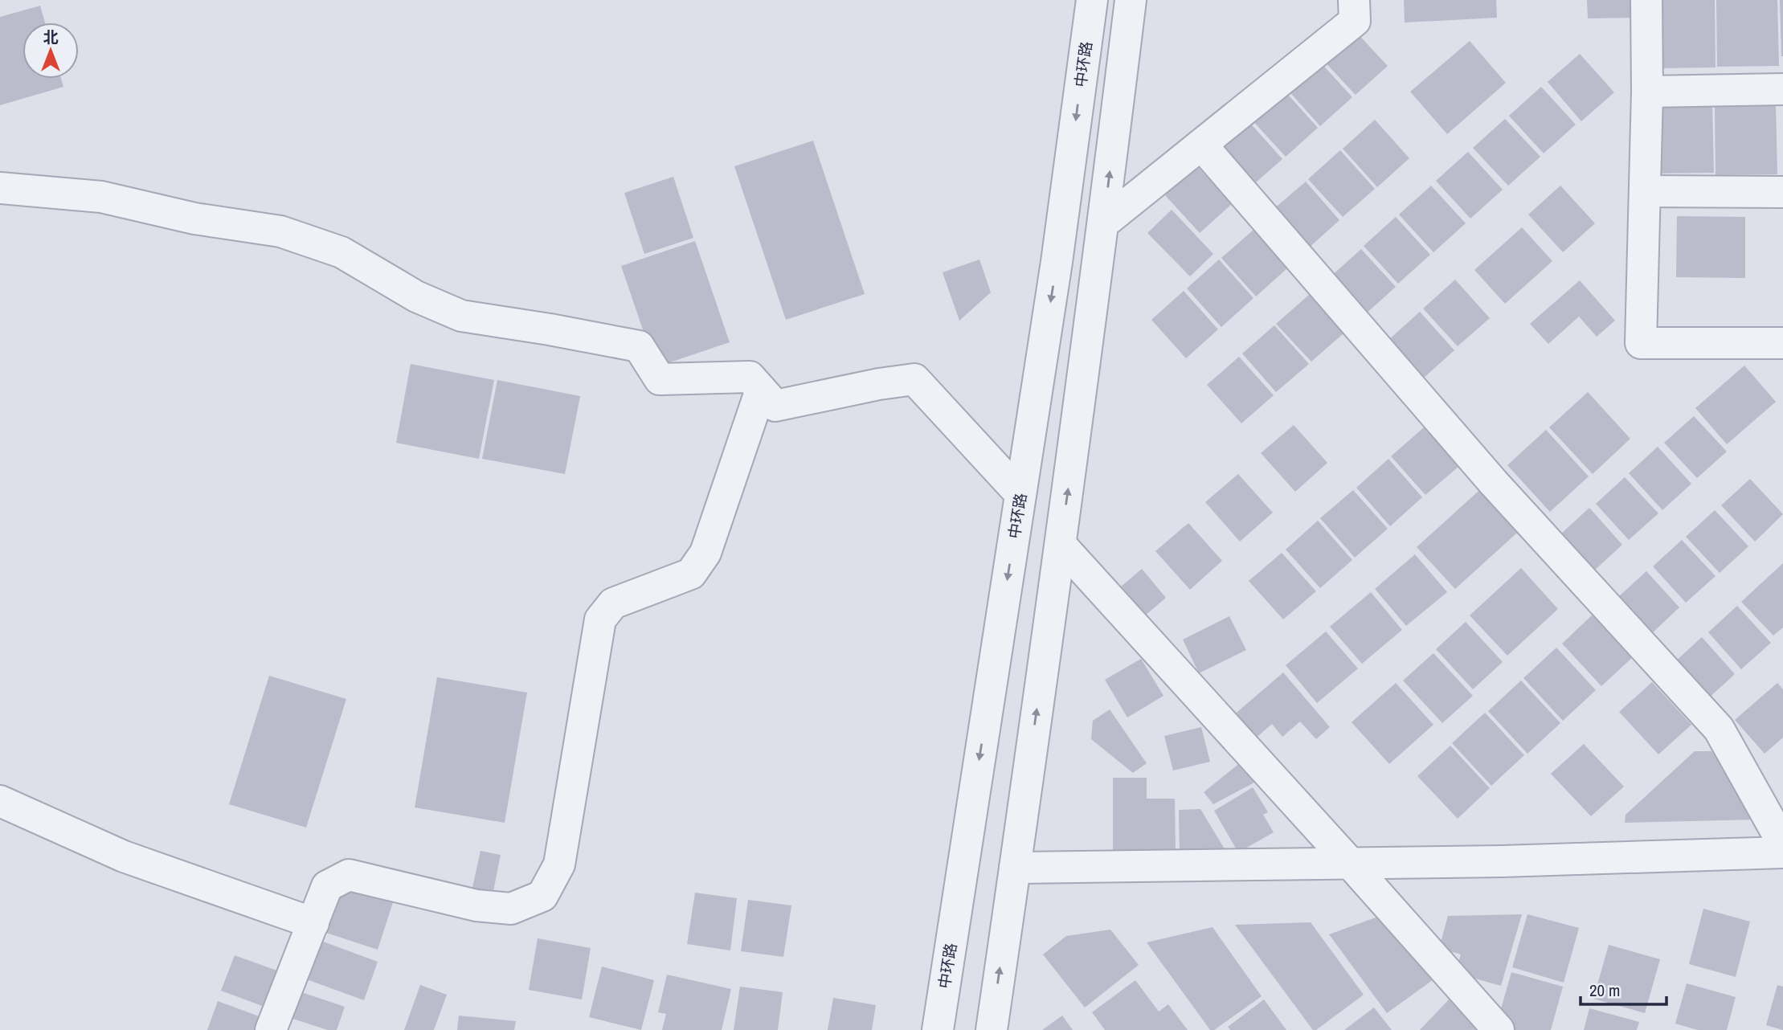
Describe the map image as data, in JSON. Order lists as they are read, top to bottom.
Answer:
{
  "streets": {
    "street": ["中环路"]
  },
  "scale_bar": "20 m",
  "north": "top"
}
